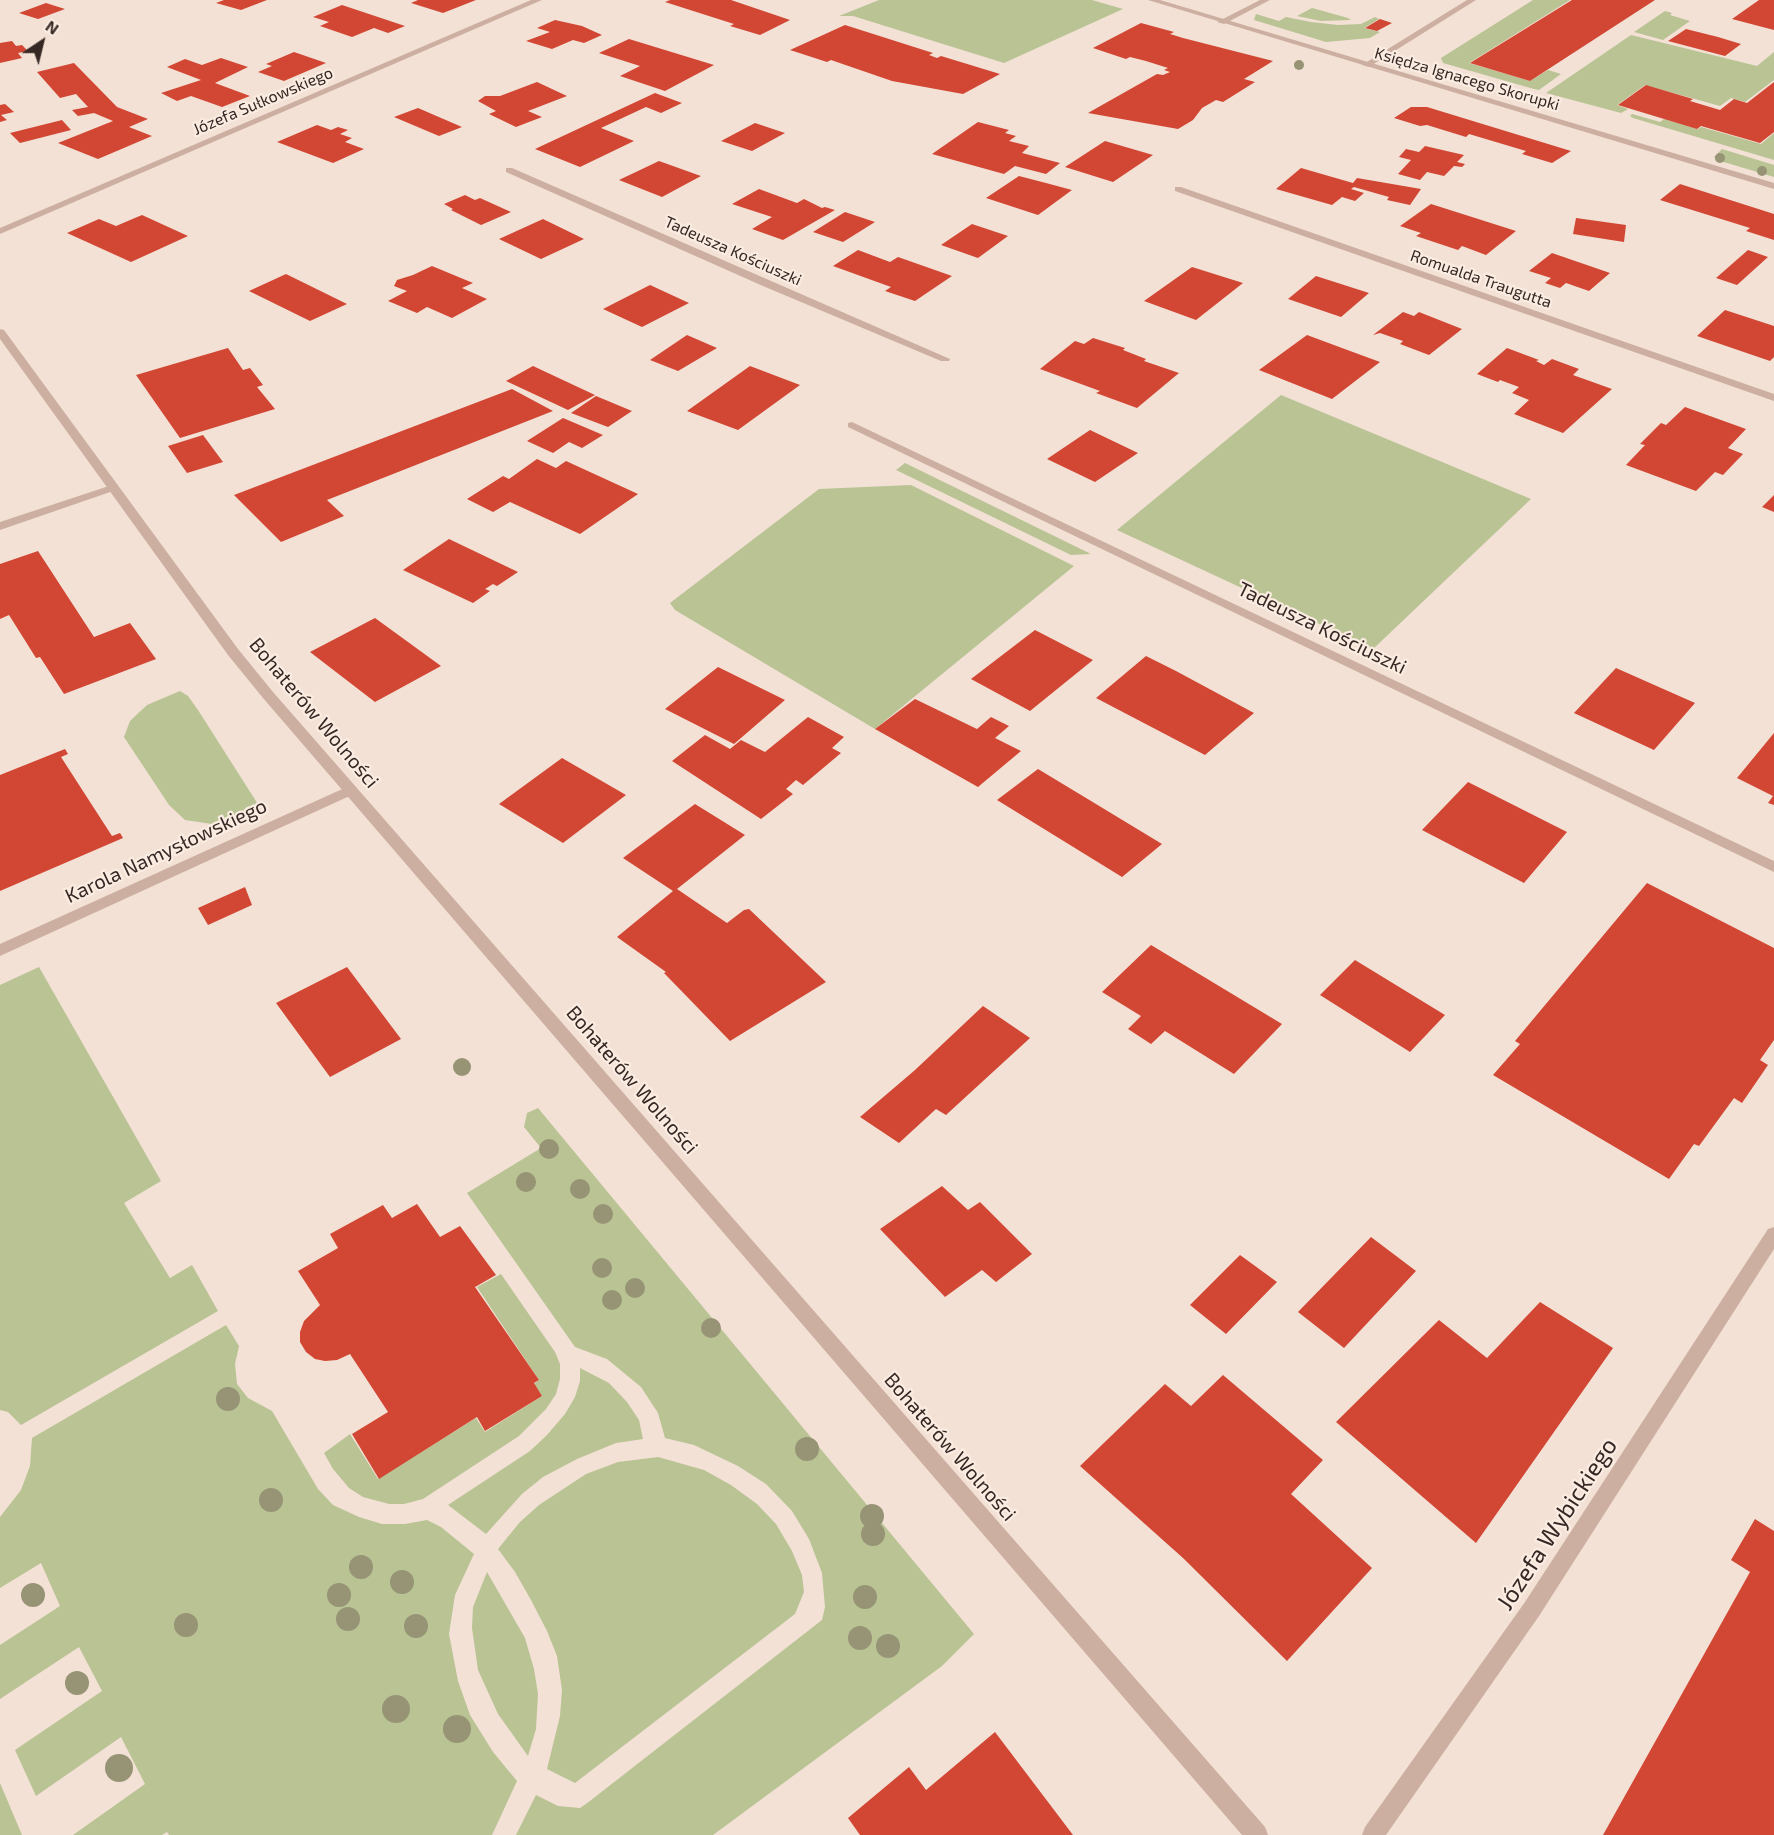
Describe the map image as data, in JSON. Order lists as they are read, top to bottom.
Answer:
{
  "streets": {
    "street": [
      "Księdza Ignacego Skorupki",
      "Józefa Sułkowskiego",
      "Tadeusza Kościuszki",
      "Romualda Traugutta",
      "Bohaterów Wolności",
      "Karola Namysłowskiego",
      "Józefa Wybickiego"
    ]
  },
  "crossings": [
    ["Bohaterów Wolności", "Karola Namysłowskiego"]
  ],
  "north": "top right"
}
